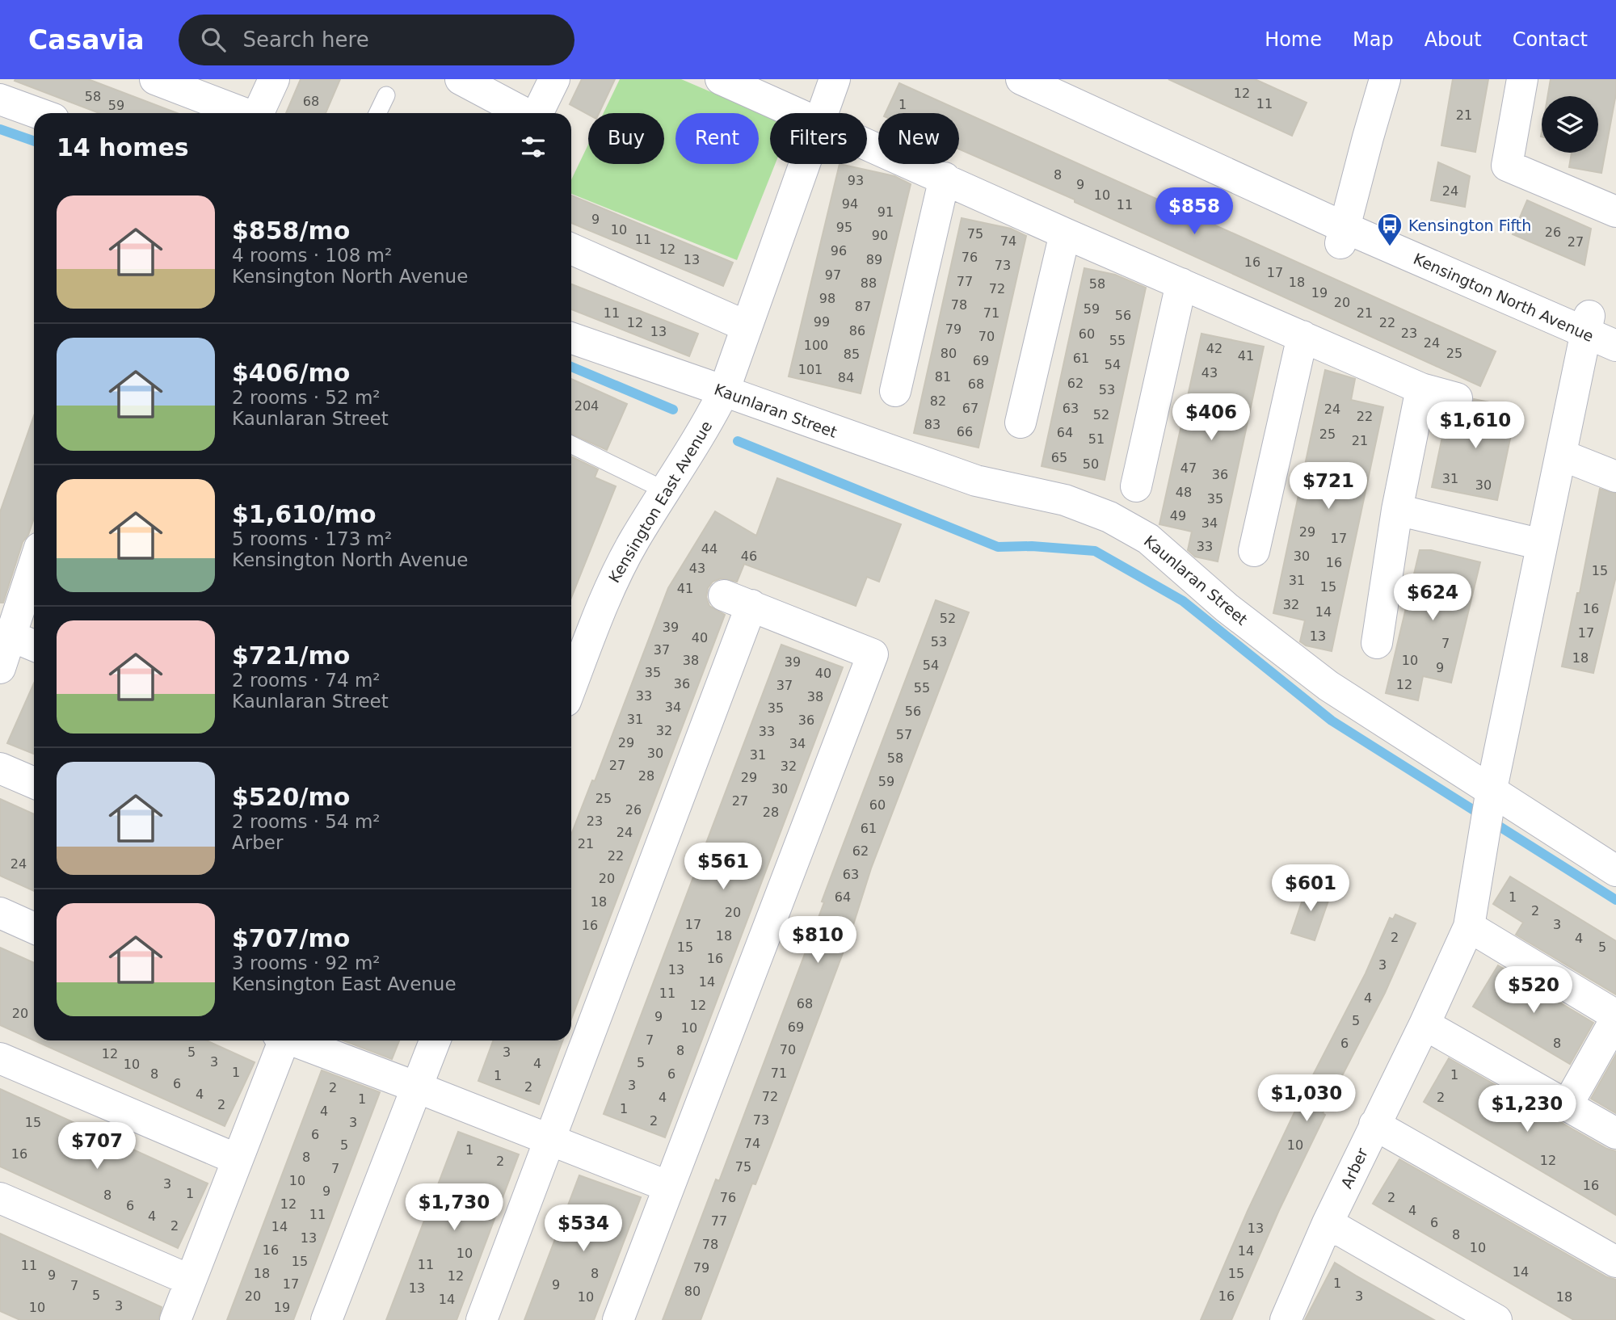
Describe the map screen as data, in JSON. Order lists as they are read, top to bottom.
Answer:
{
  "streets": {
    "street": [
      "Kensington North Avenue",
      "Kaunlaran Street",
      "Kensington East Avenue",
      "Arber"
    ]
  },
  "crossings": [
    ["Kensington North Avenue", "Arber"],
    ["Kaunlaran Street", "Kensington East Avenue"],
    ["Kaunlaran Street", "Arber"]
  ],
  "places": {
    "bus stop": ["Kensington Fifth"]
  },
  "house_numbers": [
    "12",
    "58",
    "68",
    "11",
    "1",
    "59",
    "21",
    "8",
    "93",
    "9",
    "24",
    "10",
    "94",
    "11",
    "91",
    "9",
    "95",
    "10",
    "26",
    "75",
    "90",
    "11",
    "74",
    "27",
    "12",
    "96",
    "76",
    "13",
    "89",
    "16",
    "73",
    "17",
    "97",
    "77",
    "18",
    "88",
    "58",
    "72",
    "19",
    "98",
    "20",
    "78",
    "87",
    "59",
    "11",
    "71",
    "21",
    "56",
    "99",
    "12",
    "22",
    "79",
    "86",
    "13",
    "23",
    "60",
    "70",
    "55",
    "24",
    "100",
    "42",
    "80",
    "25",
    "85",
    "41",
    "61",
    "69",
    "54",
    "101",
    "43",
    "81",
    "84",
    "62",
    "68",
    "53",
    "82",
    "204",
    "67",
    "63",
    "24",
    "52",
    "22",
    "83",
    "66",
    "64",
    "25",
    "51",
    "21",
    "65",
    "50",
    "47",
    "36",
    "31",
    "30",
    "48",
    "35",
    "49",
    "34",
    "29",
    "17",
    "33",
    "44",
    "46",
    "30",
    "16",
    "43",
    "15",
    "31",
    "15",
    "41",
    "32",
    "16",
    "14",
    "52",
    "39",
    "17",
    "13",
    "40",
    "53",
    "7",
    "37",
    "18",
    "38",
    "10",
    "39",
    "54",
    "9",
    "35",
    "40",
    "36",
    "12",
    "37",
    "55",
    "33",
    "38",
    "34",
    "35",
    "56",
    "31",
    "36",
    "32",
    "33",
    "57",
    "29",
    "34",
    "30",
    "31",
    "58",
    "27",
    "32",
    "28",
    "29",
    "59",
    "30",
    "25",
    "27",
    "60",
    "26",
    "28",
    "23",
    "61",
    "24",
    "21",
    "62",
    "22",
    "24",
    "63",
    "20",
    "64",
    "1",
    "18",
    "2",
    "20",
    "17",
    "3",
    "16",
    "18",
    "2",
    "4",
    "15",
    "5",
    "16",
    "3",
    "13",
    "14",
    "11",
    "4",
    "68",
    "12",
    "20",
    "9",
    "5",
    "69",
    "10",
    "7",
    "6",
    "8",
    "70",
    "8",
    "5",
    "3",
    "12",
    "3",
    "5",
    "4",
    "10",
    "1",
    "71",
    "8",
    "6",
    "1",
    "1",
    "6",
    "3",
    "2",
    "2",
    "4",
    "72",
    "4",
    "2",
    "1",
    "2",
    "1",
    "4",
    "73",
    "2",
    "15",
    "3",
    "6",
    "74",
    "5",
    "10",
    "1",
    "16",
    "8",
    "12",
    "2",
    "75",
    "7",
    "10",
    "3",
    "16",
    "9",
    "1",
    "8",
    "76",
    "2",
    "12",
    "6",
    "4",
    "11",
    "4",
    "77",
    "6",
    "2",
    "14",
    "13",
    "8",
    "13",
    "78",
    "10",
    "16",
    "14",
    "10",
    "15",
    "11",
    "11",
    "79",
    "14",
    "18",
    "8",
    "15",
    "9",
    "12",
    "1",
    "17",
    "9",
    "7",
    "13",
    "80",
    "5",
    "20",
    "16",
    "3",
    "10",
    "18",
    "14",
    "3",
    "10",
    "19"
  ],
  "page": {
    "header": "Casavia",
    "search": "Search here",
    "nav": [
      "Home",
      "Map",
      "About",
      "Contact"
    ],
    "chip": [
      "Buy",
      "Rent",
      "Filters",
      "New"
    ],
    "heading": "14 homes",
    "list": [
      {
        "name": "$858/mo",
        "note": "4 rooms · 108 m² · Kensington North Avenue"
      },
      {
        "name": "$406/mo",
        "note": "2 rooms · 52 m² · Kaunlaran Street"
      },
      {
        "name": "$1,610/mo",
        "note": "5 rooms · 173 m² · Kensington North Avenue"
      },
      {
        "name": "$721/mo",
        "note": "2 rooms · 74 m² · Kaunlaran Street"
      },
      {
        "name": "$520/mo",
        "note": "2 rooms · 54 m² · Arber"
      },
      {
        "name": "$707/mo",
        "note": "3 rooms · 92 m² · Kensington East Avenue"
      }
    ],
    "price": [
      "$858",
      "$406",
      "$1,610",
      "$721",
      "$624",
      "$561",
      "$601",
      "$810",
      "$520",
      "$1,030",
      "$1,230",
      "$707",
      "$1,730",
      "$534"
    ]
  }
}
